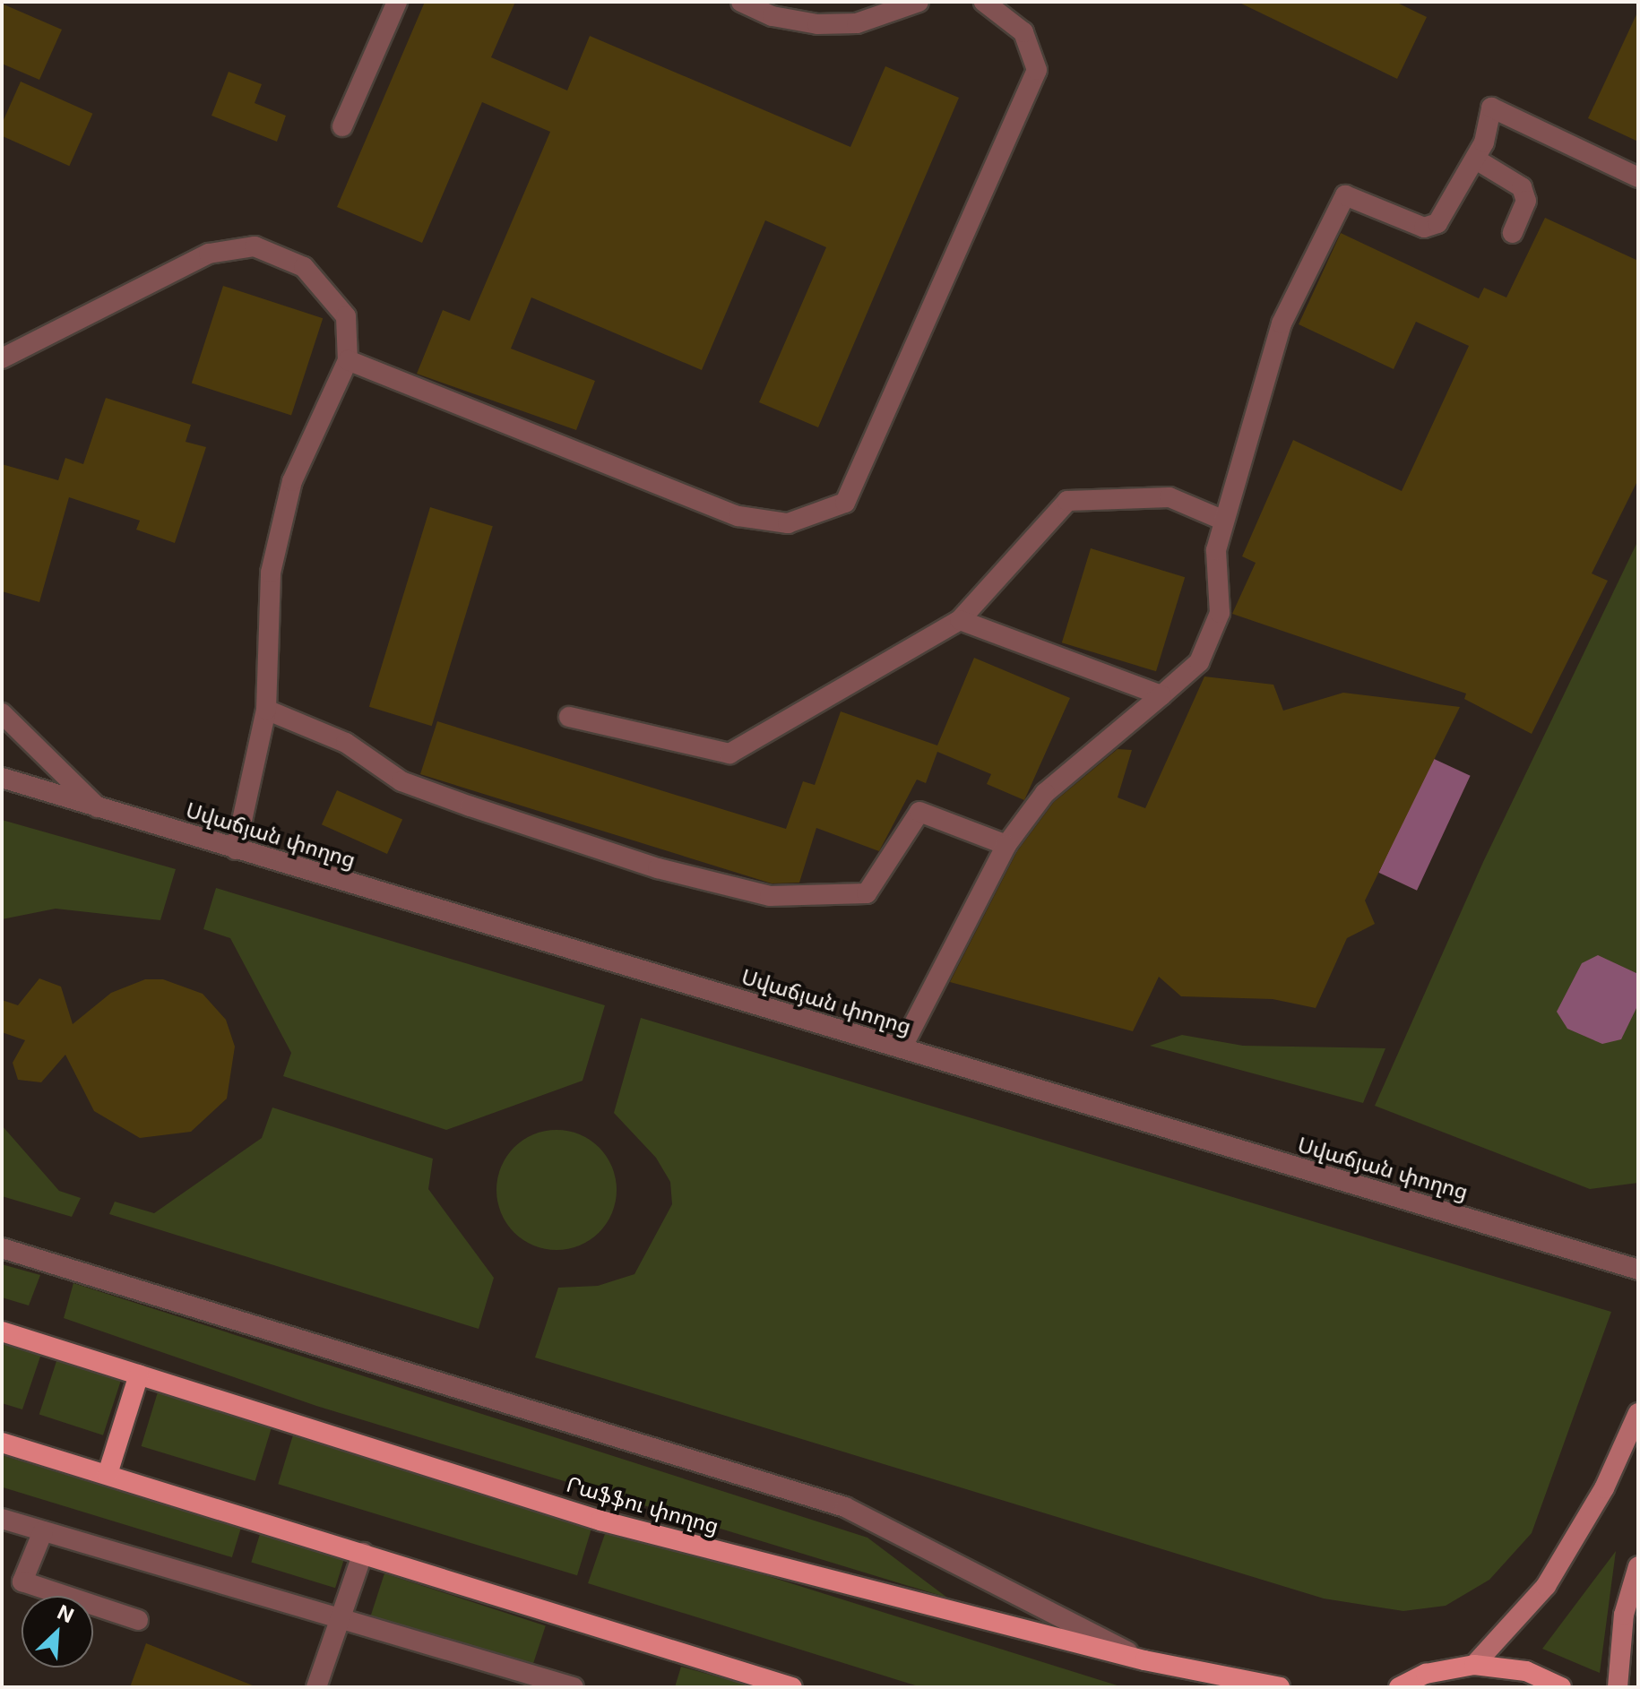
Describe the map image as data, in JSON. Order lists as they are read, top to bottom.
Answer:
{
  "streets": {
    "main road": ["Րաֆֆու փողոց"],
    "street": ["Սվաճյան փողոց"]
  },
  "north": "top right"
}
